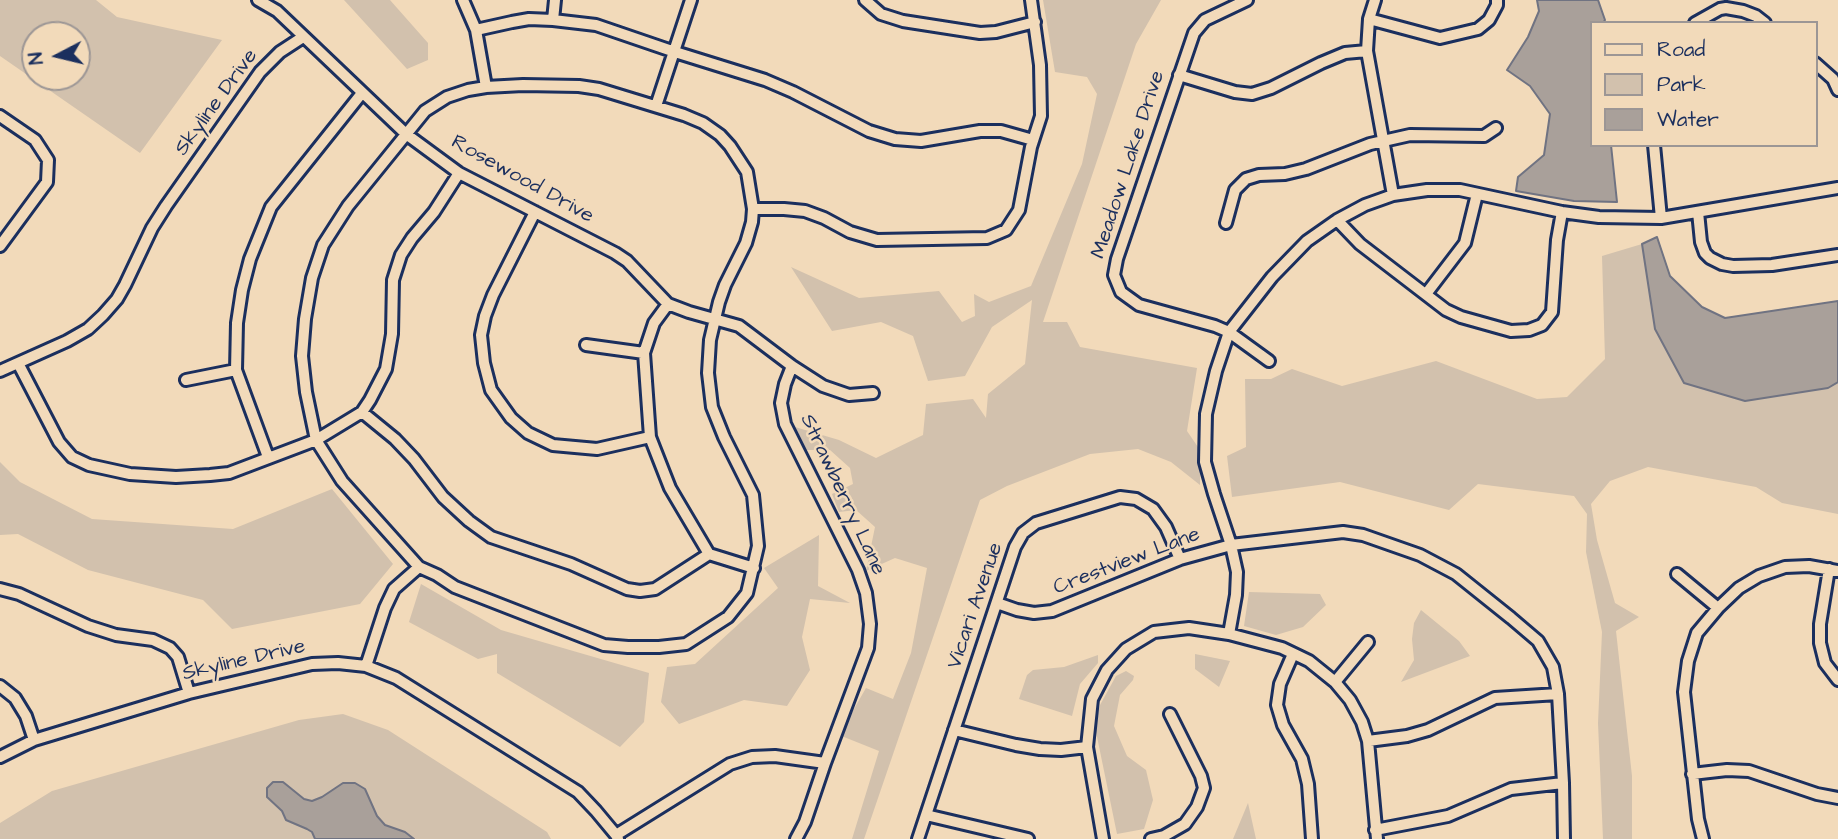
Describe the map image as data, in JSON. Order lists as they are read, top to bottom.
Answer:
{
  "streets": {
    "street": [
      "Skyline Drive",
      "Meadow Lake Drive",
      "Rosewood Drive",
      "Strawberry Lane",
      "Crestview Lane",
      "Vicari Avenue"
    ]
  },
  "crossings": [
    ["Skyline Drive", "Rosewood Drive"],
    ["Rosewood Drive", "Strawberry Lane"],
    ["Crestview Lane", "Vicari Avenue"]
  ],
  "legend": ["Road", "Park", "Water"],
  "north": "left"
}
